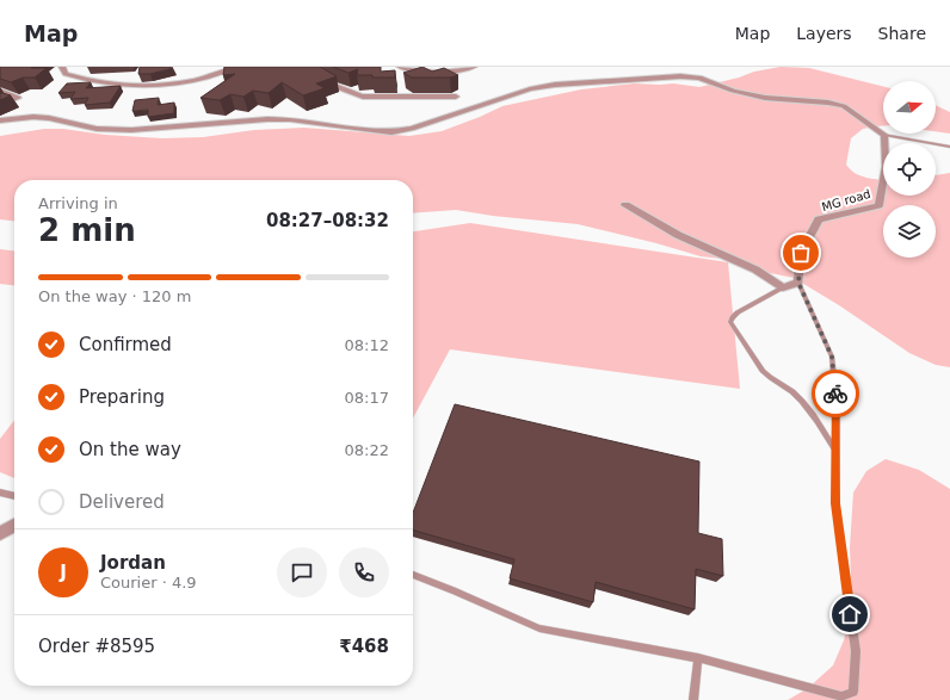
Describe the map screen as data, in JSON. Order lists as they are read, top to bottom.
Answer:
{
  "streets": {
    "street": ["MG road"]
  },
  "north": "right",
  "page": {
    "header": "Map",
    "nav": ["Map", "Layers", "Share"],
    "heading": ["2 min", "Arriving in", "08:27–08:32"],
    "panel": [
      "Jordan",
      "Courier · 4.9",
      "Order #8595",
      "₹468"
    ],
    "bar": "On the way · 120 m",
    "list": [
      ["Confirmed", "08:12"],
      ["Preparing", "08:17"],
      ["On the way", "08:22"],
      "Delivered"
    ],
    "round": "J"
  }
}
